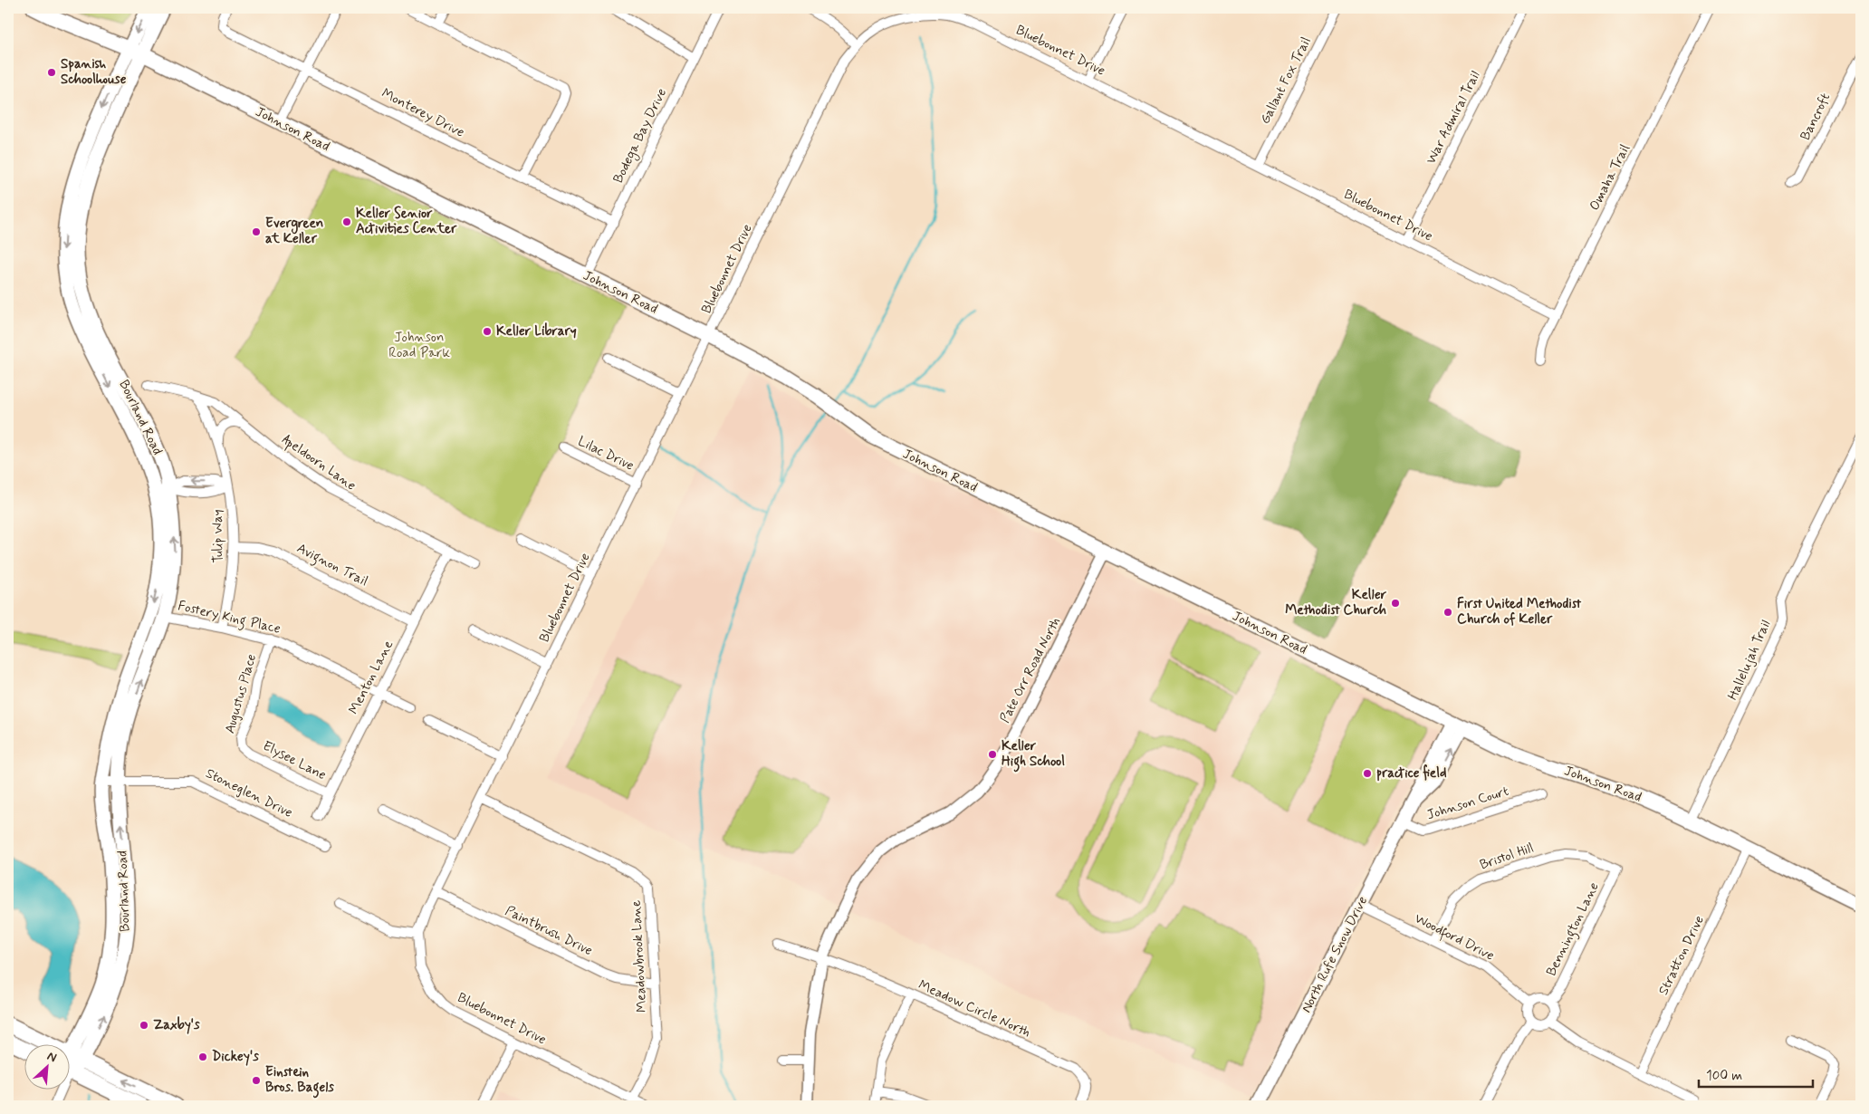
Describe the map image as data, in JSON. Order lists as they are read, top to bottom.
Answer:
{
  "streets": {
    "main road": ["Johnson Road", "Bourland Road", "North Rufe Snow Drive"],
    "street": [
      "Bluebonnet Drive",
      "Gallant Fox Trail",
      "Monterey Drive",
      "Bancroft",
      "War Admiral Trail",
      "Bodega Bay Drive",
      "Omaha Trail",
      "Lilac Drive",
      "Apeldoorn Lane",
      "Tulip Way",
      "Avignon Trail",
      "Fostery King Place",
      "Hallelujah Trail",
      "Pate Orr Road North",
      "Menton Lane",
      "Augustus Place",
      "Elysee Lane",
      "Stoneglen Drive",
      "Johnson Court",
      "Bristol Hill",
      "Bennington Lane",
      "Paintbrush Drive",
      "Woodford Drive",
      "Stratton Drive",
      "Meadowbrook Lane",
      "Meadow Circle North"
    ]
  },
  "crossings": [
    ["Bluebonnet Drive", "Gallant Fox Trail"],
    ["Bluebonnet Drive", "War Admiral Trail"],
    ["Bluebonnet Drive", "Johnson Road"],
    ["Bluebonnet Drive", "Omaha Trail"],
    ["Bluebonnet Drive", "Lilac Drive"],
    ["Bluebonnet Drive", "Paintbrush Drive"],
    ["Bluebonnet Drive", "Meadowbrook Lane"],
    ["Monterey Drive", "Bodega Bay Drive"],
    ["Johnson Road", "Bodega Bay Drive"],
    ["Johnson Road", "Bourland Road"],
    ["Johnson Road", "Hallelujah Trail"],
    ["Johnson Road", "Pate Orr Road North"],
    ["Johnson Road", "North Rufe Snow Drive"],
    ["Johnson Road", "Stratton Drive"],
    ["Bourland Road", "Fostery King Place"],
    ["Bourland Road", "Stoneglen Drive"],
    ["Apeldoorn Lane", "Tulip Way"],
    ["Apeldoorn Lane", "Menton Lane"],
    ["Tulip Way", "Avignon Trail"],
    ["Tulip Way", "Fostery King Place"],
    ["Avignon Trail", "Menton Lane"],
    ["Fostery King Place", "Menton Lane"],
    ["Fostery King Place", "Augustus Place"],
    ["Pate Orr Road North", "Meadow Circle North"],
    ["Menton Lane", "Elysee Lane"],
    ["Augustus Place", "Elysee Lane"],
    ["Johnson Court", "North Rufe Snow Drive"],
    ["Bristol Hill", "Bennington Lane"],
    ["Bristol Hill", "Woodford Drive"],
    ["Bennington Lane", "Woodford Drive"],
    ["Paintbrush Drive", "Meadowbrook Lane"],
    ["Woodford Drive", "North Rufe Snow Drive"]
  ],
  "parks": ["Johnson Road Park"],
  "places": [
    "Spanish Schoolhouse",
    "Keller Senior Activities Center",
    "Evergreen at Keller",
    "Keller Library",
    "Keller Methodist Church",
    "First United Methodist Church of Keller",
    "Keller High School",
    "practice field",
    "Zaxby's",
    "Dickey's",
    "Einstein Bros. Bagels"
  ],
  "scale_bar": "100 m",
  "north": "top right"
}
